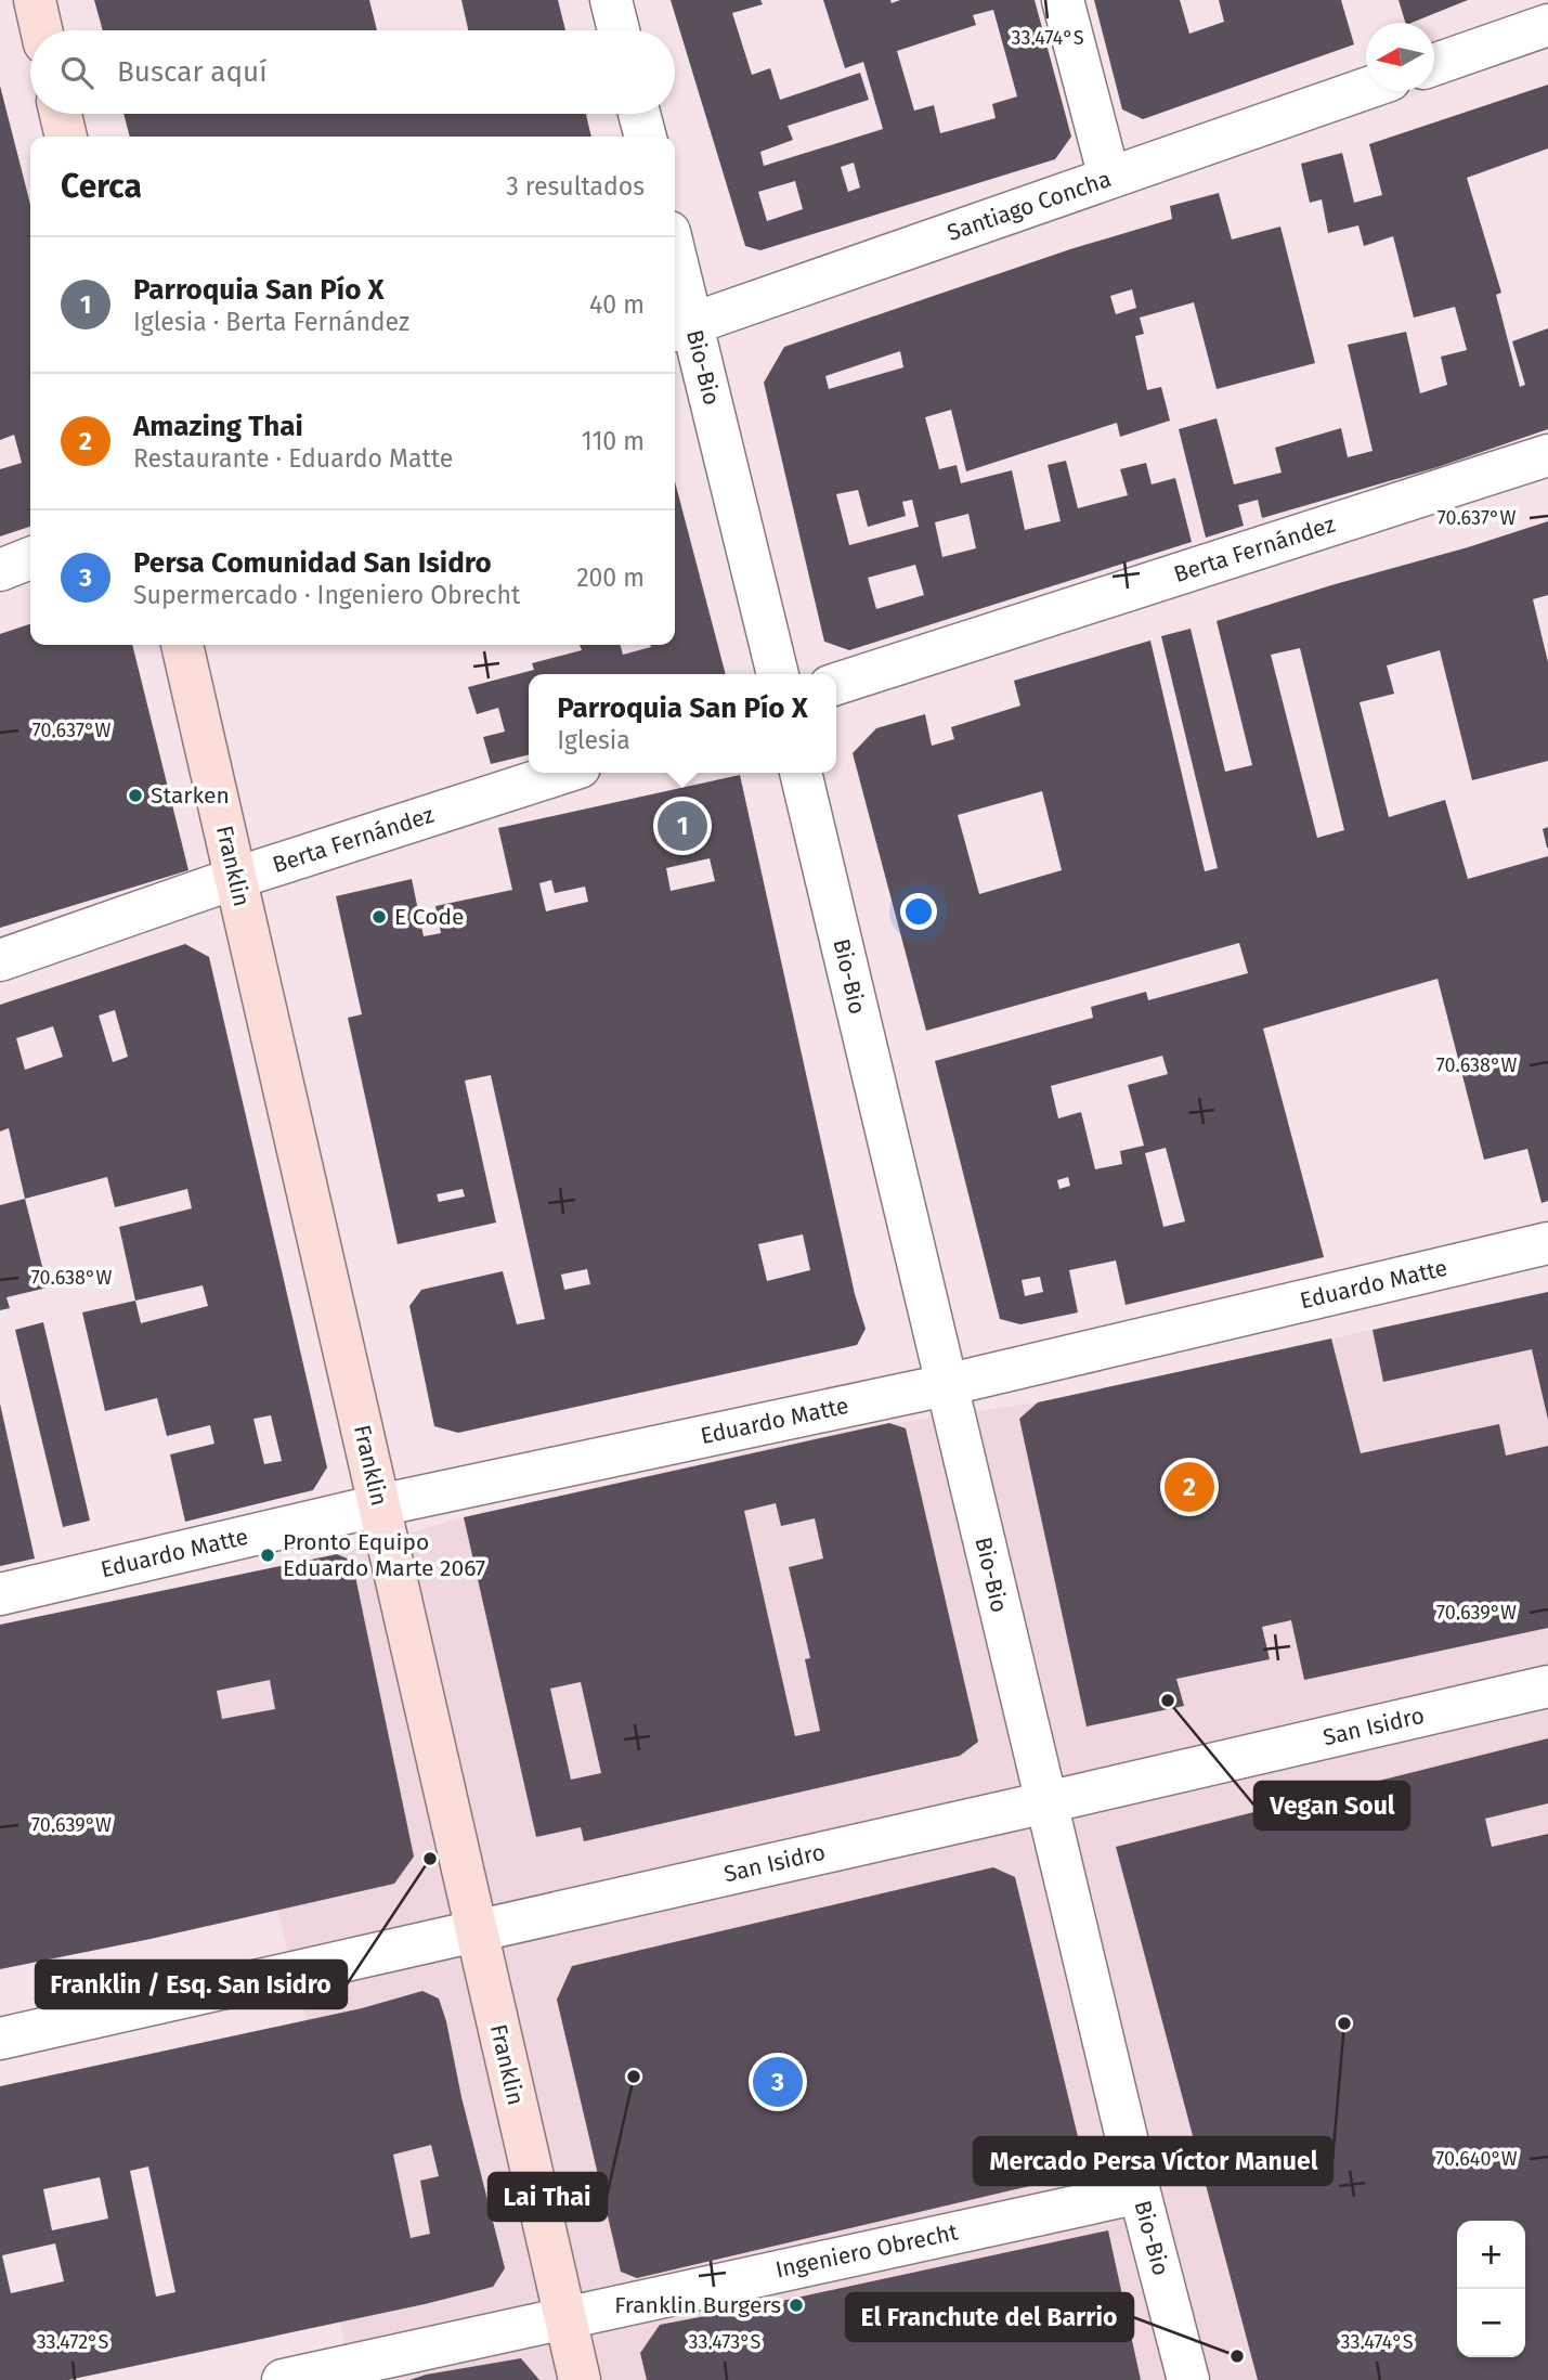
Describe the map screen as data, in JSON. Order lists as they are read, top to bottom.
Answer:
{
  "streets": {
    "main road": ["Franklin"],
    "street": [
      "Santiago Concha",
      "Bio-Bio",
      "Berta Fernández",
      "Eduardo Matte",
      "San Isidro",
      "Ingeniero Obrecht"
    ]
  },
  "crossings": [
    ["Santiago Concha", "Bio-Bio"],
    ["Bio-Bio", "Eduardo Matte"],
    ["Bio-Bio", "San Isidro"],
    ["Bio-Bio", "Ingeniero Obrecht"],
    ["Berta Fernández", "Franklin"],
    ["Franklin", "Eduardo Matte"],
    ["Franklin", "San Isidro"],
    ["Franklin", "Ingeniero Obrecht"]
  ],
  "places": [
    "Starken",
    "E Code",
    "Pronto Equipo Eduardo Marte 2067",
    "Vegan Soul",
    "Franklin / Esq. San Isidro",
    "Mercado Persa Víctor Manuel",
    "Lai Thai",
    "Franklin Burgers",
    "El Franchute del Barrio"
  ],
  "north": "left",
  "page": {
    "search": "Buscar aquí",
    "heading": ["Cerca", "3 resultados"],
    "list": [
      {
        "mark": "1",
        "name": "Parroquia San Pío X",
        "note": "Iglesia · Berta Fernández",
        "value": "40 m"
      },
      {
        "mark": "2",
        "name": "Amazing Thai",
        "note": "Restaurante · Eduardo Matte",
        "value": "110 m"
      },
      {
        "mark": "3",
        "name": "Persa Comunidad San Isidro",
        "note": "Supermercado · Ingeniero Obrecht",
        "value": "200 m"
      }
    ],
    "popup": ["Parroquia San Pío X", "Iglesia"],
    "pins": ["1", "2", "3"],
    "map_buttons": ["+", "−"]
  },
  "coordinates": [
    "33.474°S",
    "70.637°W",
    "70.638°W",
    "70.639°W",
    "70.640°W",
    "33.472°S",
    "33.473°S"
  ]
}
